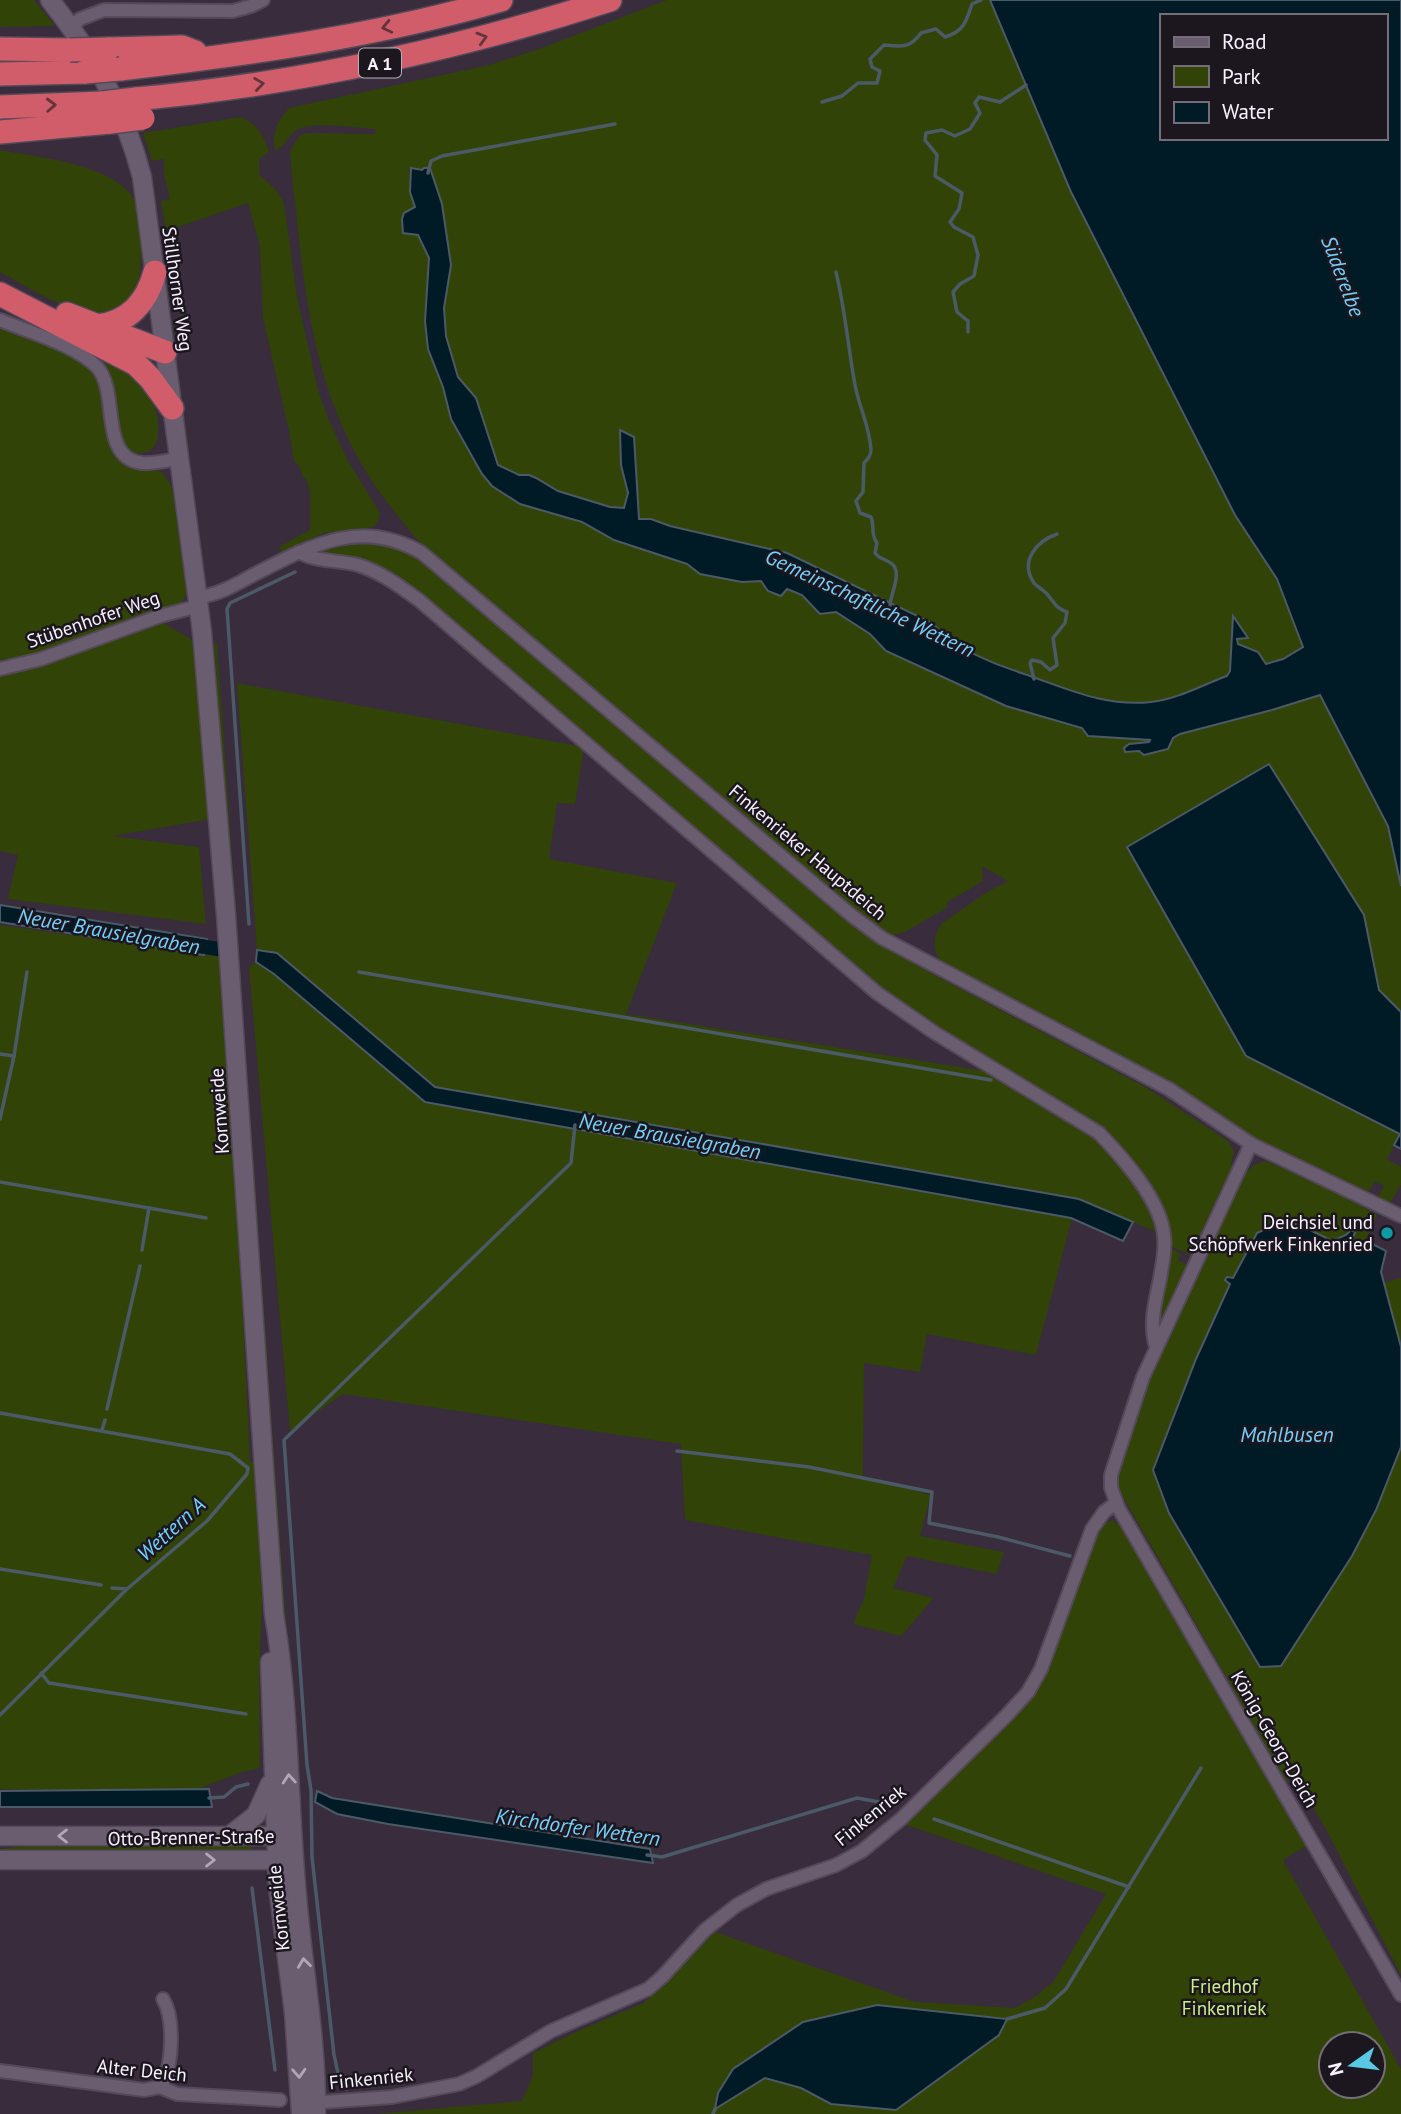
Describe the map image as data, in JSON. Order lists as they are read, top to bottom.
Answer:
{
  "streets": {
    "highway": ["A 1"],
    "main road": ["Stillhorner Weg", "Kornweide", "Otto-Brenner-Straße"],
    "street": [
      "Stübenhofer Weg",
      "Finkenrieker Hauptdeich",
      "König-Georg-Deich",
      "Finkenriek",
      "Alter Deich"
    ]
  },
  "crossings": [
    ["Stillhorner Weg", "Stübenhofer Weg"],
    ["Stillhorner Weg", "Finkenrieker Hauptdeich"],
    ["Stillhorner Weg", "Kornweide"],
    ["Stübenhofer Weg", "Finkenrieker Hauptdeich"],
    ["Stübenhofer Weg", "Kornweide"],
    ["Finkenrieker Hauptdeich", "Kornweide"],
    ["Kornweide", "Finkenriek"],
    ["Kornweide", "Otto-Brenner-Straße"],
    ["König-Georg-Deich", "Finkenriek"]
  ],
  "water": [
    "Süderelbe",
    "Gemeinschaftliche Wettern",
    "Neuer Brausielgraben",
    "Mahlbusen",
    "Wettern A",
    "Kirchdorfer Wettern"
  ],
  "parks": ["Friedhof Finkenriek"],
  "places": ["Deichsiel und Schöpfwerk Finkenried"],
  "legend": ["Road", "Park", "Water"],
  "north": "left"
}
